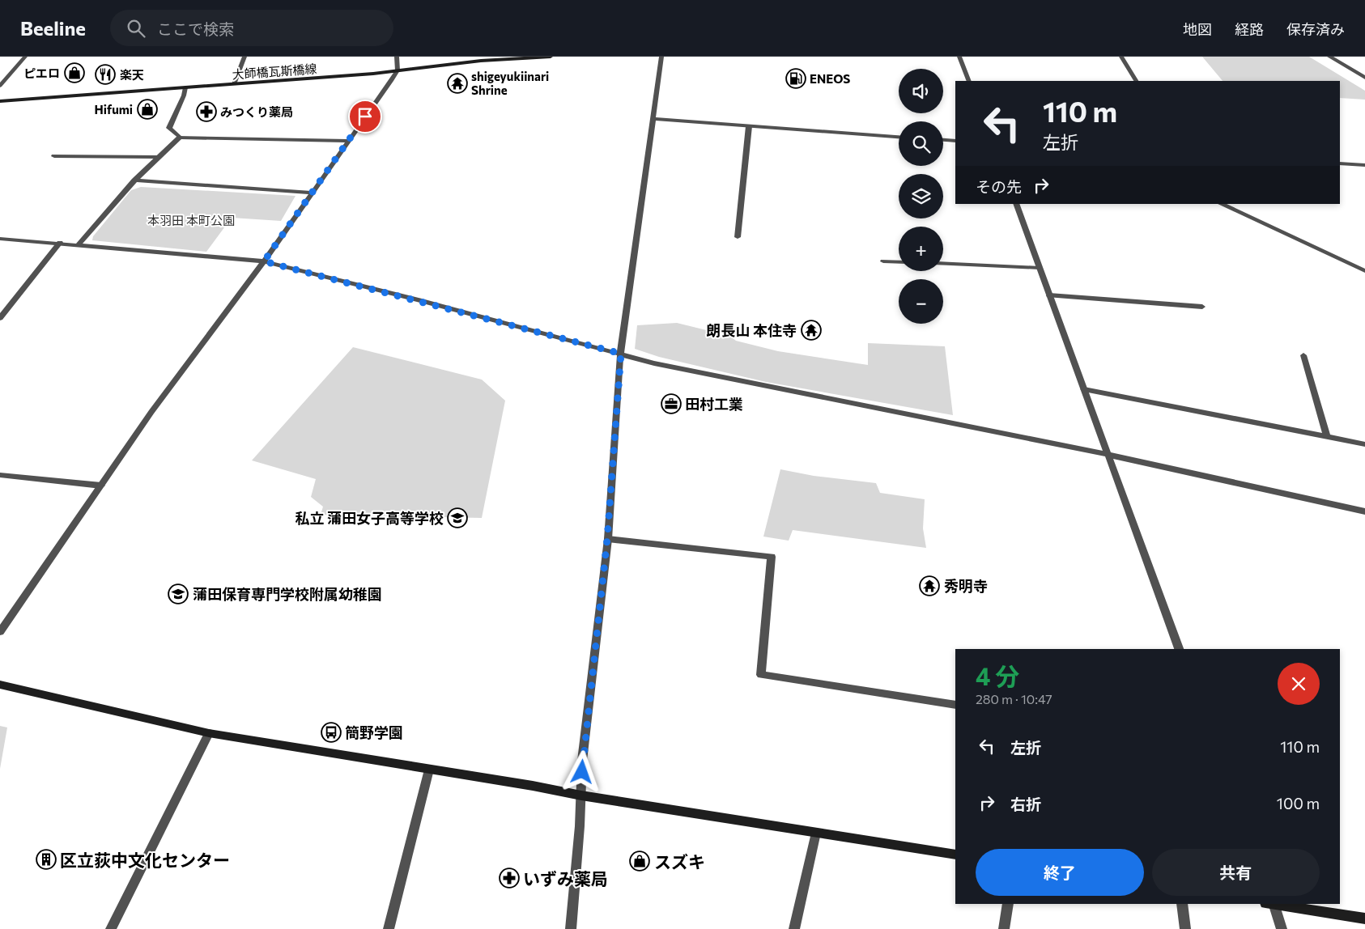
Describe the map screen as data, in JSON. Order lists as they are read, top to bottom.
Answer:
{
  "streets": {
    "street": ["大師橋瓦斯橋線"]
  },
  "parks": ["本羽田 本町公園"],
  "places": {
    "shop": ["ピエロ", "Hifumi", "スズキ"],
    "restaurant": ["楽天"],
    "fuel station": ["ENEOS"],
    "temple": ["shigeyukiinari Shrine", "朗長山 本住寺", "秀明寺"],
    "pharmacy": ["みつくり薬局", "いずみ薬局"],
    "office": ["田村工業"],
    "school or university": ["私立 蒲田女子高等学校", "蒲田保育専門学校附属幼稚園"],
    "bus stop": ["簡野学園"],
    "building": ["区立荻中文化センター"]
  },
  "page": {
    "header": "Beeline",
    "search": "ここで検索",
    "nav": ["地図", "経路", "保存済み"],
    "map_buttons": ["+", "−"],
    "turn": ["110 m", "左折"],
    "then": "その先",
    "heading": ["4 分", "280 m · 10:47"],
    "list": [
      {
        "name": "左折",
        "value": "110 m"
      },
      {
        "name": "右折",
        "value": "100 m"
      }
    ],
    "buttons": ["終了", "共有"]
  }
}
